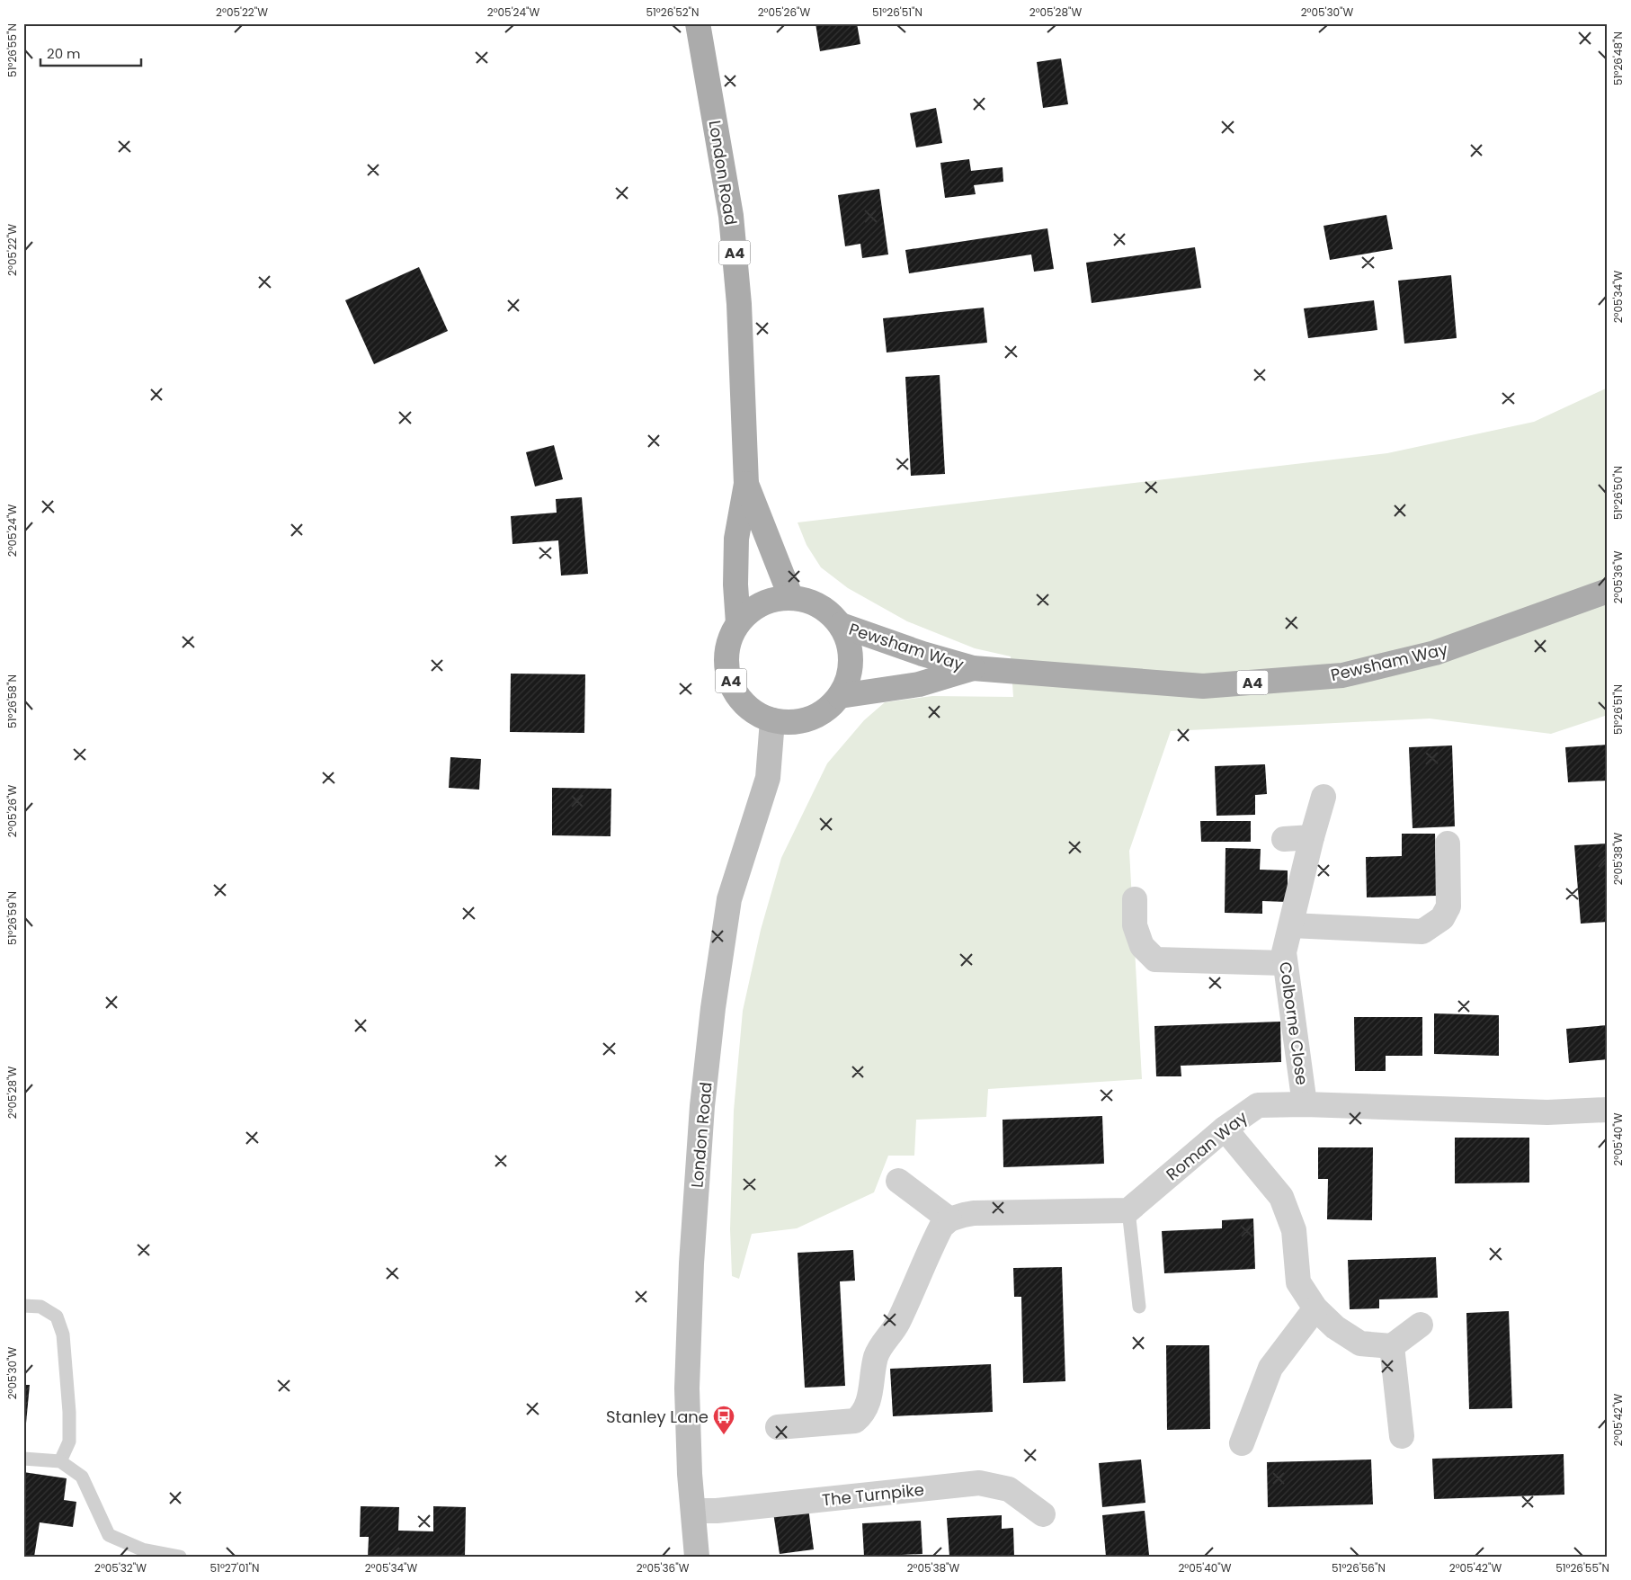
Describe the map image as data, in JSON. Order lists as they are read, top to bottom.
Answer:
{
  "streets": {
    "main road": ["London Road", "A4", "Pewsham Way"],
    "street": ["Colborne Close", "Roman Way", "The Turnpike"]
  },
  "crossings": [
    ["London Road", "Pewsham Way"],
    ["London Road", "The Turnpike"],
    ["Colborne Close", "Roman Way"]
  ],
  "places": {
    "bus stop": ["Stanley Lane"]
  },
  "scale_bar": "20 m",
  "coordinates": [
    "2°05'22\"W",
    "2°05'24\"W",
    "51°26'52\"N",
    "2°05'26\"W",
    "51°26'51\"N",
    "2°05'28\"W",
    "2°05'30\"W",
    "51°26'55\"N",
    "51°26'48\"N",
    "2°05'34\"W",
    "51°26'50\"N",
    "2°05'36\"W",
    "51°26'58\"N",
    "2°05'38\"W",
    "51°26'59\"N",
    "2°05'40\"W",
    "2°05'42\"W",
    "2°05'32\"W",
    "51°27'01\"N",
    "51°26'56\"N"
  ]
}
